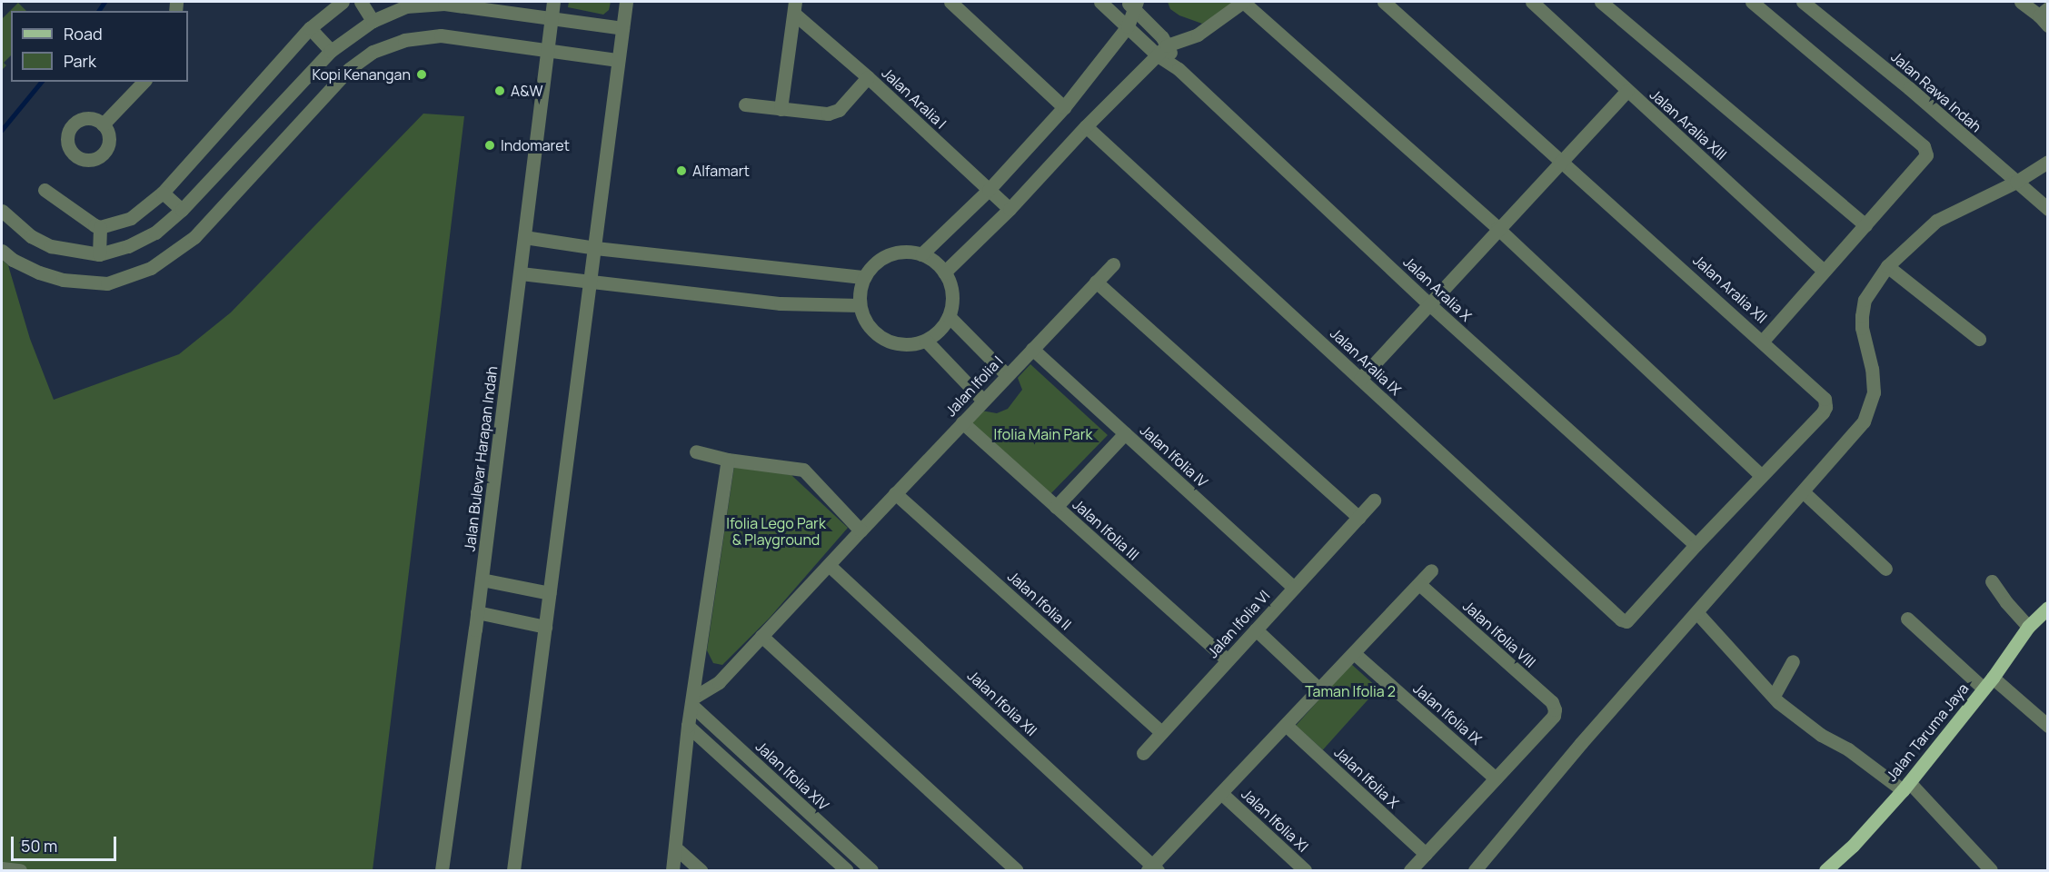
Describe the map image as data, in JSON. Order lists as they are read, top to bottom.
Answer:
{
  "streets": {
    "main road": ["Jalan Taruma Jaya"],
    "street": [
      "Jalan Rawa Indah",
      "Jalan Aralia I",
      "Jalan Aralia XIII",
      "Jalan Aralia X",
      "Jalan Aralia XII",
      "Jalan Aralia IX",
      "Jalan Ifolia I",
      "Jalan Ifolia IV",
      "Jalan Bulevar Harapan Indah",
      "Jalan Ifolia III",
      "Jalan Ifolia II",
      "Jalan Ifolia VI",
      "Jalan Ifolia VIII",
      "Jalan Ifolia XII",
      "Jalan Ifolia IX",
      "Jalan Ifolia XIV",
      "Jalan Ifolia X",
      "Jalan Ifolia XI"
    ]
  },
  "crossings": [
    ["Jalan Aralia X", "Jalan Aralia XII"],
    ["Jalan Aralia XII", "Jalan Aralia IX"],
    ["Jalan Ifolia I", "Jalan Ifolia IV"],
    ["Jalan Ifolia I", "Jalan Ifolia III"],
    ["Jalan Ifolia I", "Jalan Ifolia II"],
    ["Jalan Ifolia I", "Jalan Ifolia XII"],
    ["Jalan Ifolia I", "Jalan Ifolia XIV"],
    ["Jalan Ifolia IV", "Jalan Ifolia VI"],
    ["Jalan Ifolia III", "Jalan Ifolia VI"],
    ["Jalan Ifolia II", "Jalan Ifolia VI"],
    ["Jalan Ifolia VIII", "Jalan Ifolia IX"]
  ],
  "parks": ["Ifolia Main Park", "Ifolia Lego Park & Playground", "Taman Ifolia 2"],
  "places": [
    "Kopi Kenangan",
    "A&W",
    "Indomaret",
    "Alfamart"
  ],
  "legend": ["Road", "Park"],
  "scale_bar": "50 m"
}
